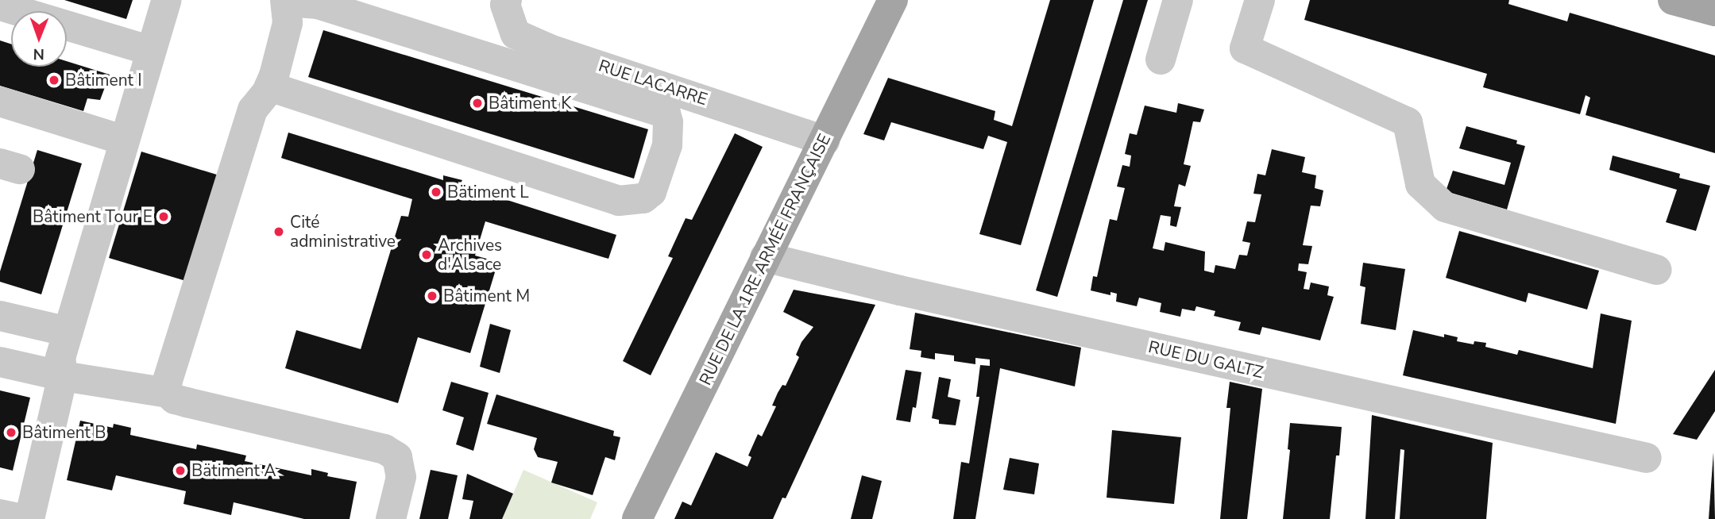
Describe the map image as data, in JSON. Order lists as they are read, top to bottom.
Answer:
{
  "streets": {
    "main road": ["RUE DE LA 1RE ARMÉE FRANÇAISE"],
    "street": ["RUE LACARRE", "RUE DU GALTZ"]
  },
  "crossings": [
    ["RUE LACARRE", "RUE DE LA 1RE ARMÉE FRANÇAISE"],
    ["RUE DE LA 1RE ARMÉE FRANÇAISE", "RUE DU GALTZ"]
  ],
  "places": [
    "Bâtiment I",
    "Bâtiment K",
    "Bätiment L",
    "Bâtiment Tour E",
    "Cité administrative",
    "Archives d'Alsace",
    "Bâtiment M",
    "Bâtiment B",
    "Bätiment A"
  ],
  "north": "bottom"
}
